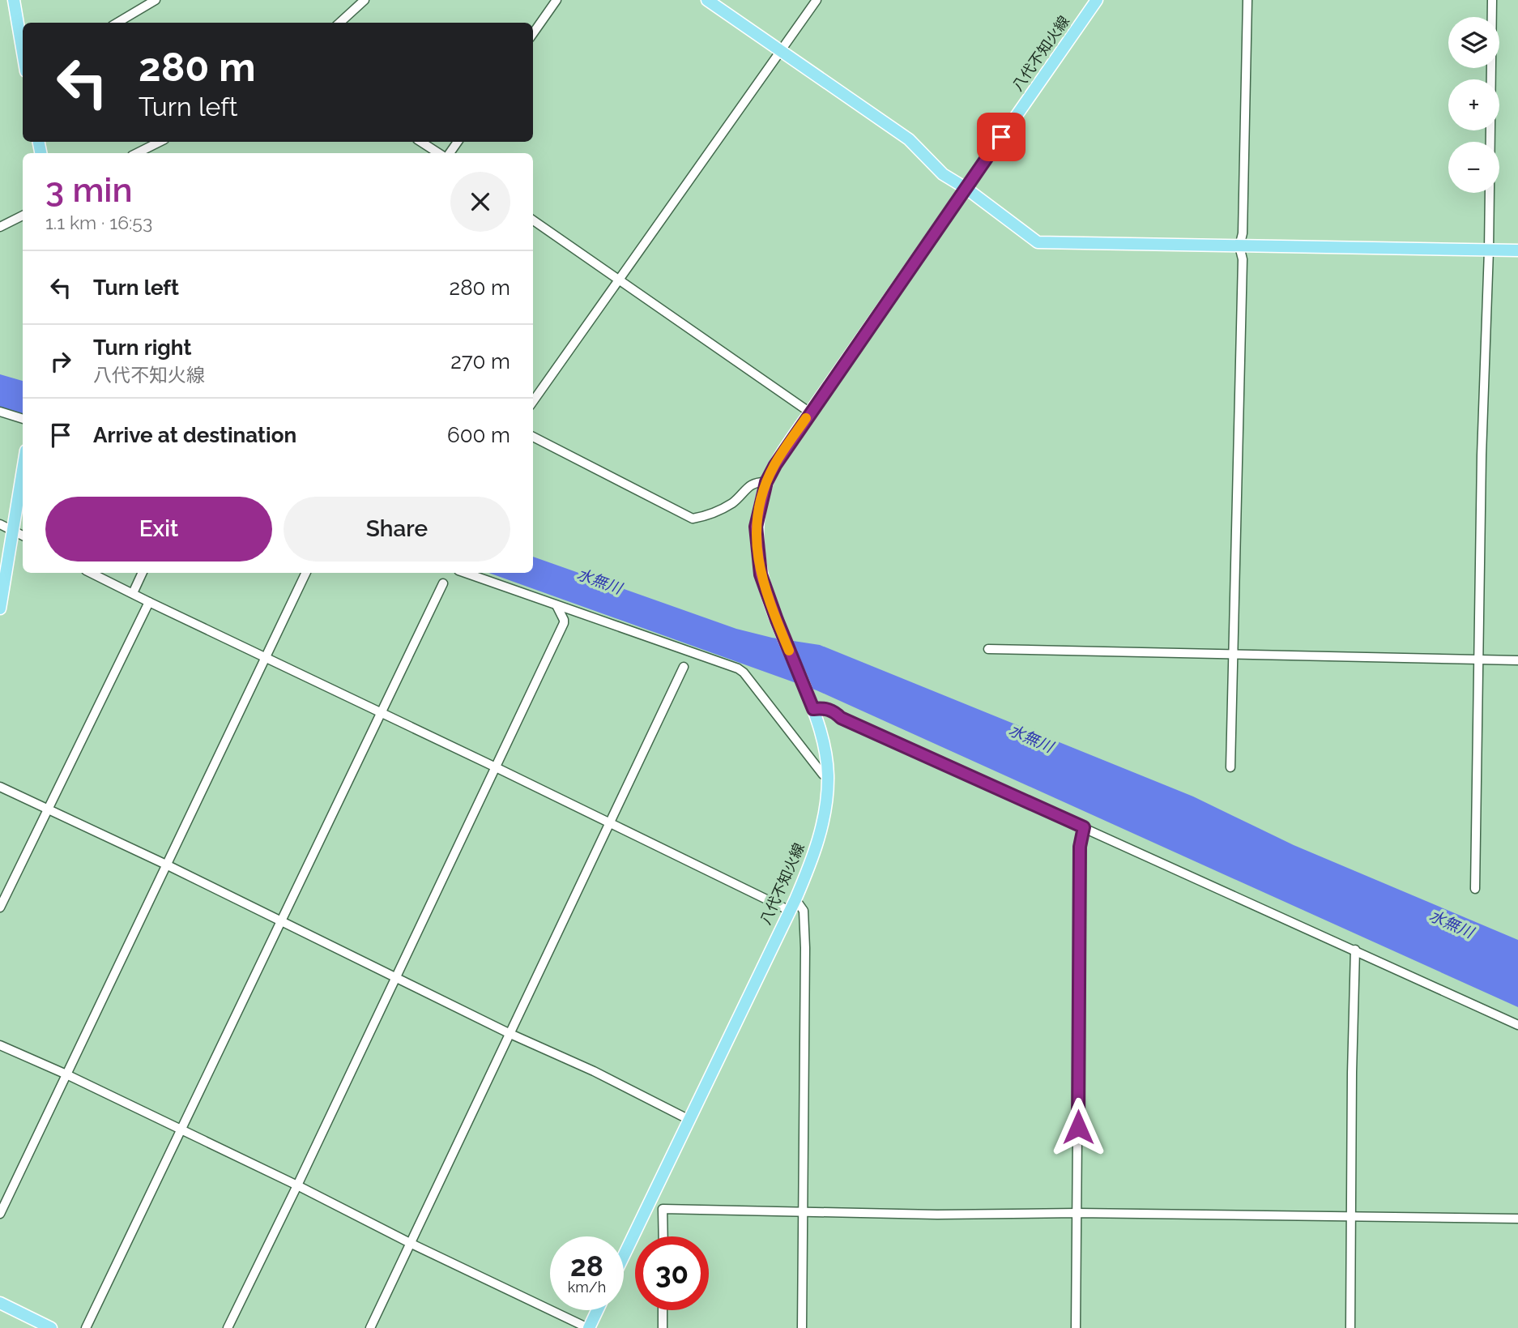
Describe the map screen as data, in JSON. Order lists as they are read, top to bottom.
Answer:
{
  "streets": {
    "main road": ["八代不知火線"]
  },
  "water": ["水無川"],
  "page": {
    "map_buttons": ["+", "−"],
    "turn": ["280 m", "Turn left"],
    "heading": ["3 min", "1.1 km · 16:53"],
    "list": [
      {
        "name": "Turn left",
        "value": "280 m"
      },
      {
        "name": "Turn right",
        "note": "八代不知火線",
        "value": "270 m"
      },
      {
        "name": "Arrive at destination",
        "value": "600 m"
      }
    ],
    "buttons": ["Exit", "Share"],
    "speed": "28 km/h",
    "limit": "30"
  }
}
